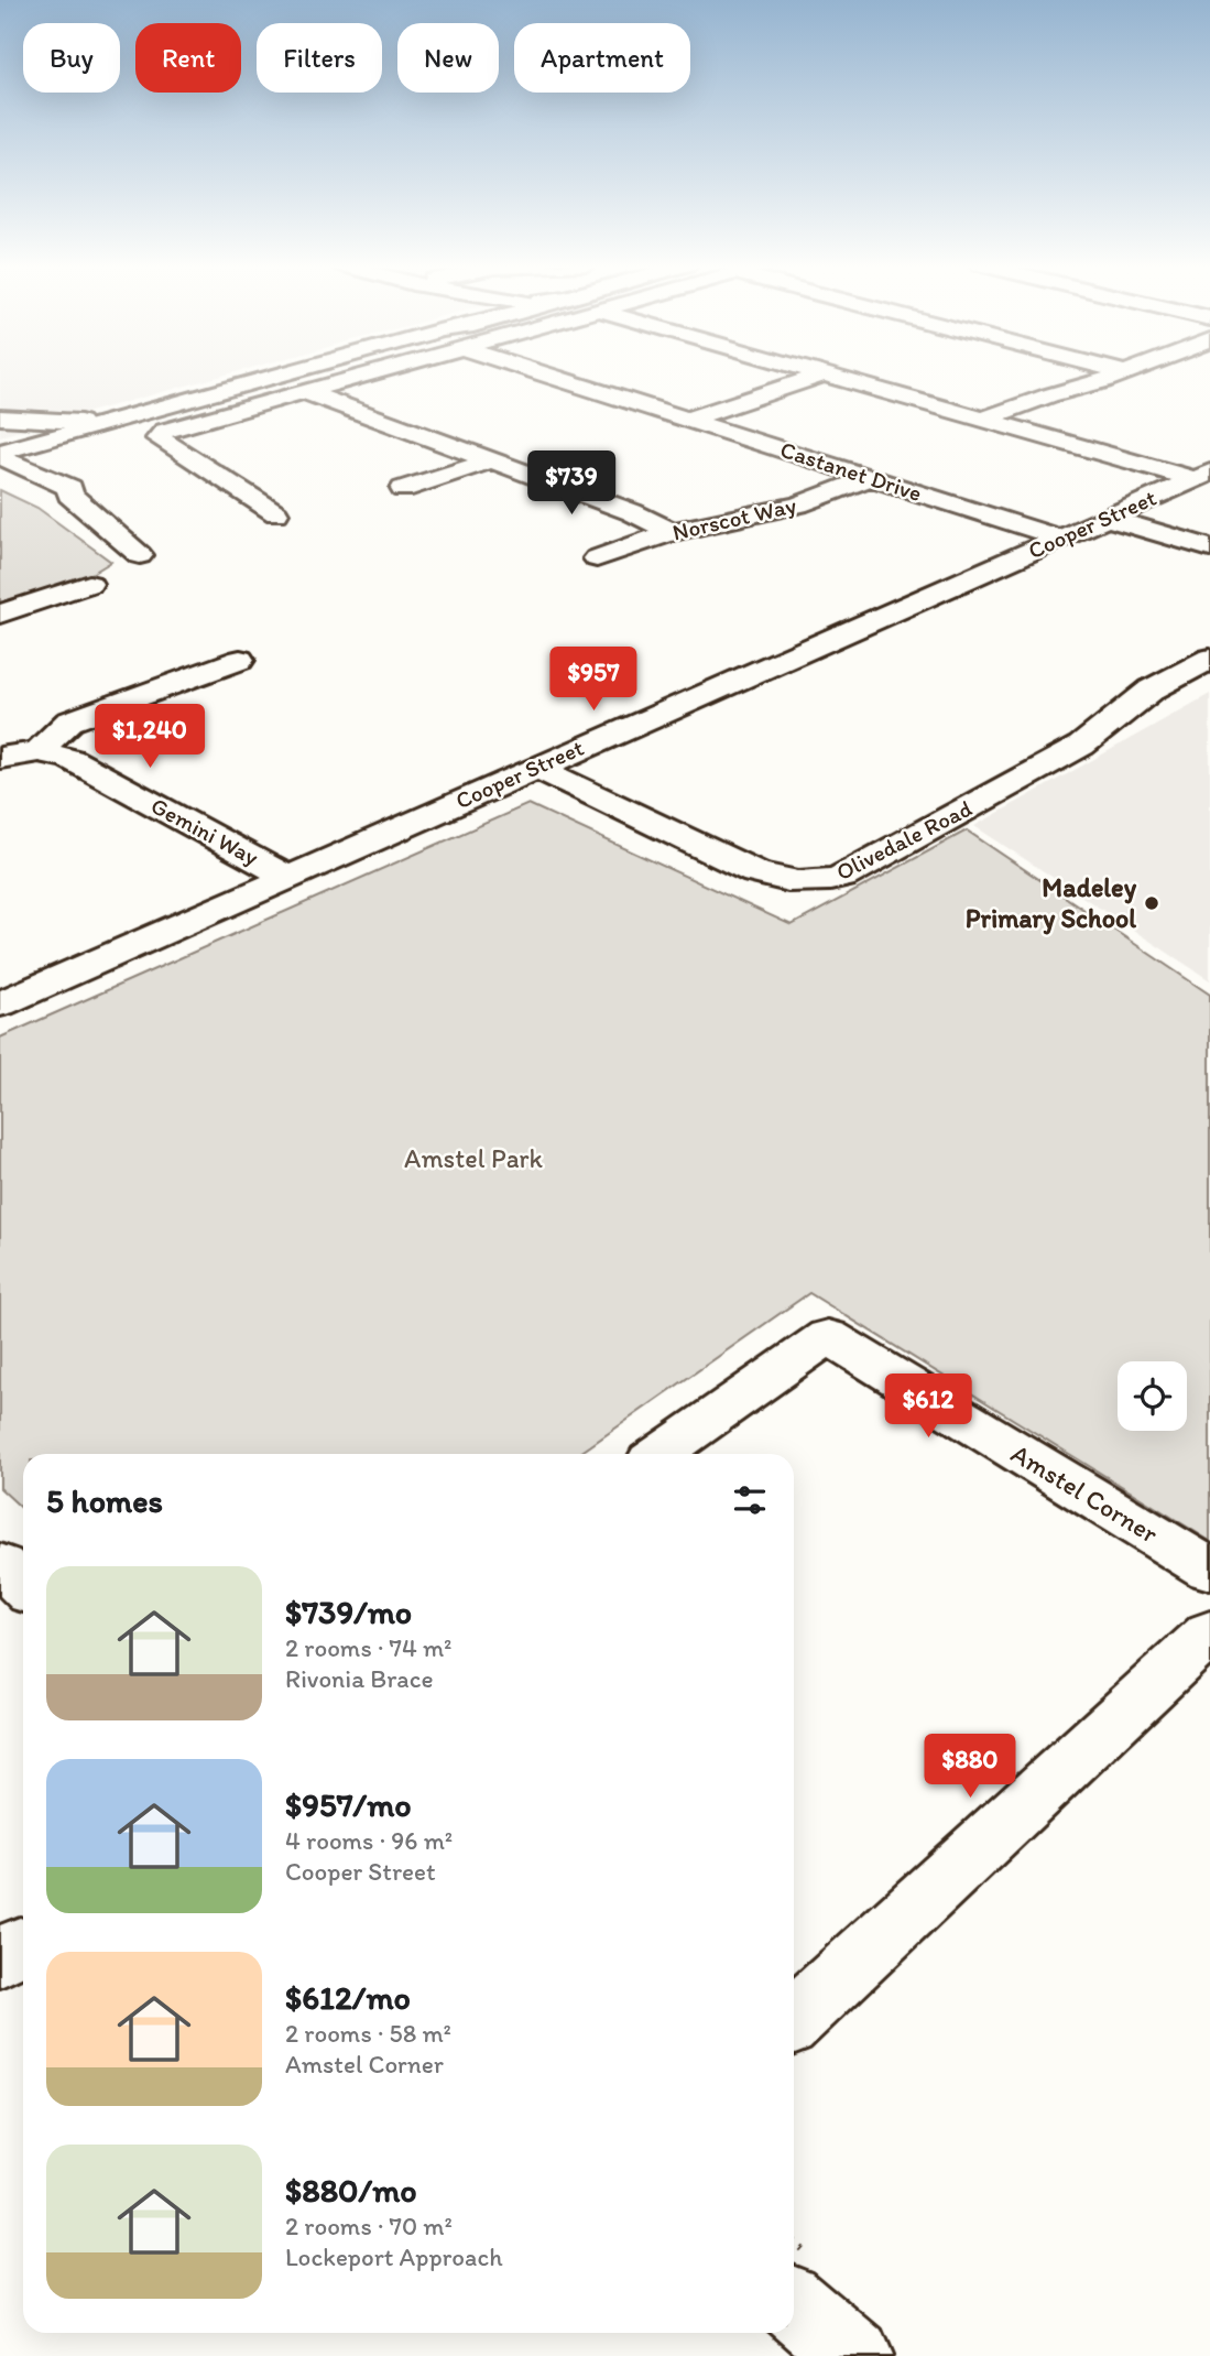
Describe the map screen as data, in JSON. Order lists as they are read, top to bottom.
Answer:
{
  "streets": {
    "street": [
      "Castanet Drive",
      "Norscot Way",
      "Cooper Street",
      "Gemini Way",
      "Olivedale Road",
      "Amstel Corner"
    ]
  },
  "crossings": [
    ["Castanet Drive", "Norscot Way"],
    ["Castanet Drive", "Cooper Street"],
    ["Cooper Street", "Gemini Way"],
    ["Cooper Street", "Olivedale Road"]
  ],
  "parks": ["Amstel Park"],
  "places": ["Madeley Primary School"],
  "page": {
    "chip": [
      "Buy",
      "Rent",
      "Filters",
      "New",
      "Apartment"
    ],
    "price": [
      "$739",
      "$957",
      "$1,240",
      "$612",
      "$880"
    ],
    "heading": "5 homes",
    "list": [
      {
        "name": "$739/mo",
        "note": "2 rooms · 74 m² · Rivonia Brace"
      },
      {
        "name": "$957/mo",
        "note": "4 rooms · 96 m² · Cooper Street"
      },
      {
        "name": "$612/mo",
        "note": "2 rooms · 58 m² · Amstel Corner"
      },
      {
        "name": "$880/mo",
        "note": "2 rooms · 70 m² · Lockeport Approach"
      }
    ]
  }
}
